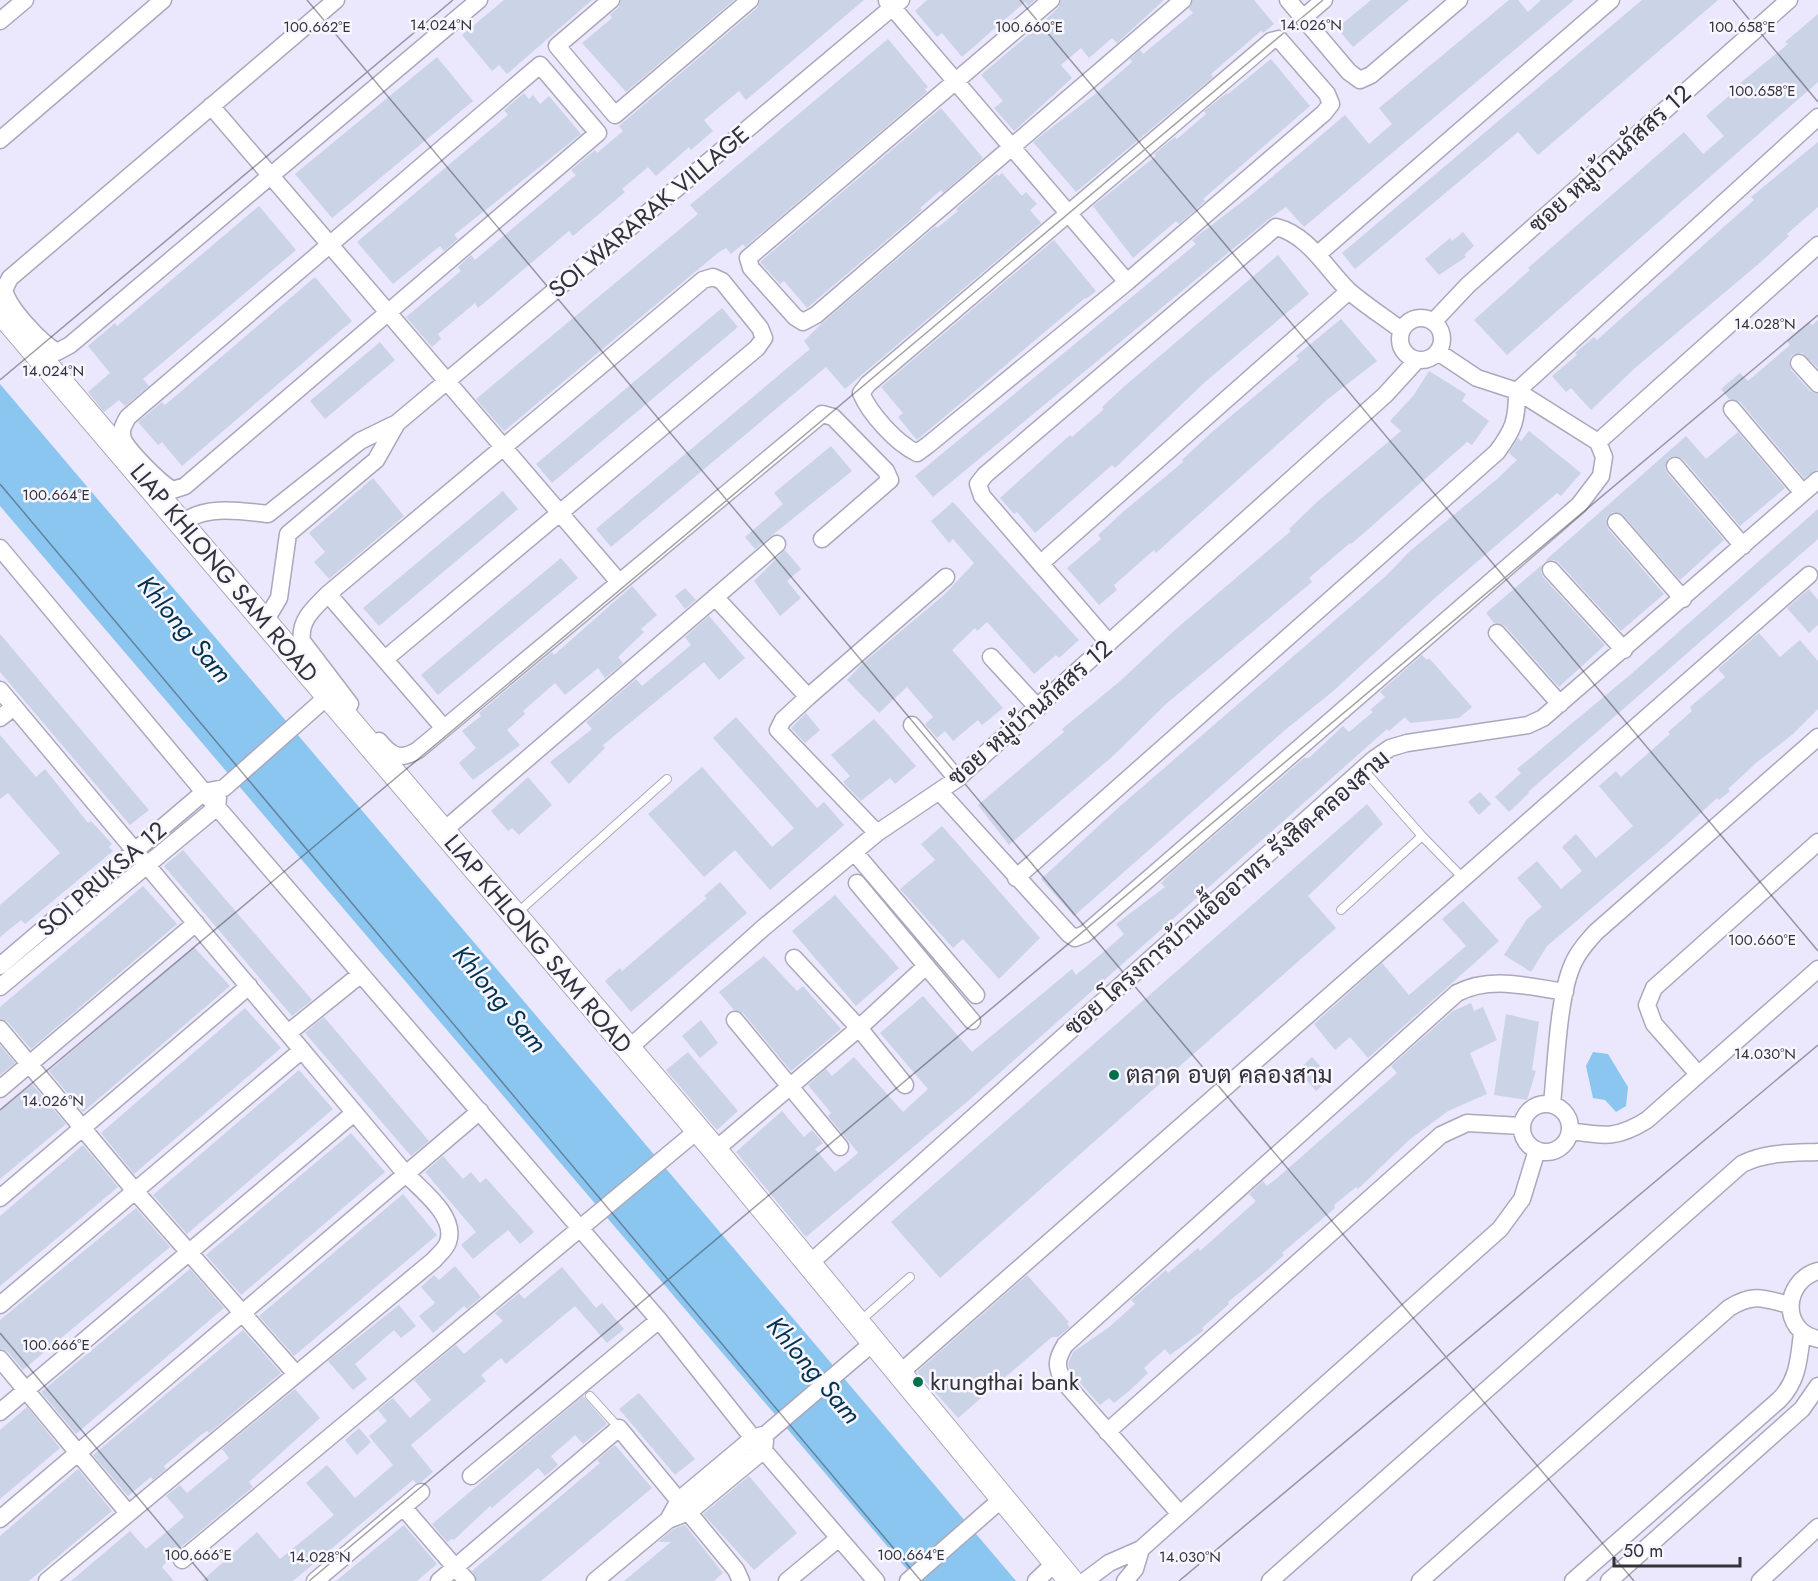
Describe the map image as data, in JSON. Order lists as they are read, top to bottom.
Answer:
{
  "streets": {
    "main road": ["LIAP KHLONG SAM ROAD"],
    "street": [
      "ซอย หมู่บ้านภัสสร 12",
      "SOI WARARAK VILLAGE",
      "SOI PRUKSA 12",
      "ซอย โครงการบ้านเอื้ออาทร รังสิต-คลองสาม"
    ]
  },
  "crossings": [
    ["ซอย หมู่บ้านภัสสร 12", "LIAP KHLONG SAM ROAD"],
    ["LIAP KHLONG SAM ROAD", "SOI PRUKSA 12"],
    ["LIAP KHLONG SAM ROAD", "ซอย โครงการบ้านเอื้ออาทร รังสิต-คลองสาม"]
  ],
  "water": ["Khlong Sam"],
  "places": ["ตลาด อบต คลองสาม", "krungthai bank"],
  "scale_bar": "50 m",
  "coordinates": [
    "14.024°N",
    "14.026°N",
    "100.662°E",
    "100.660°E",
    "100.658°E",
    "14.028°N",
    "100.664°E",
    "14.030°N",
    "100.666°E"
  ]
}
